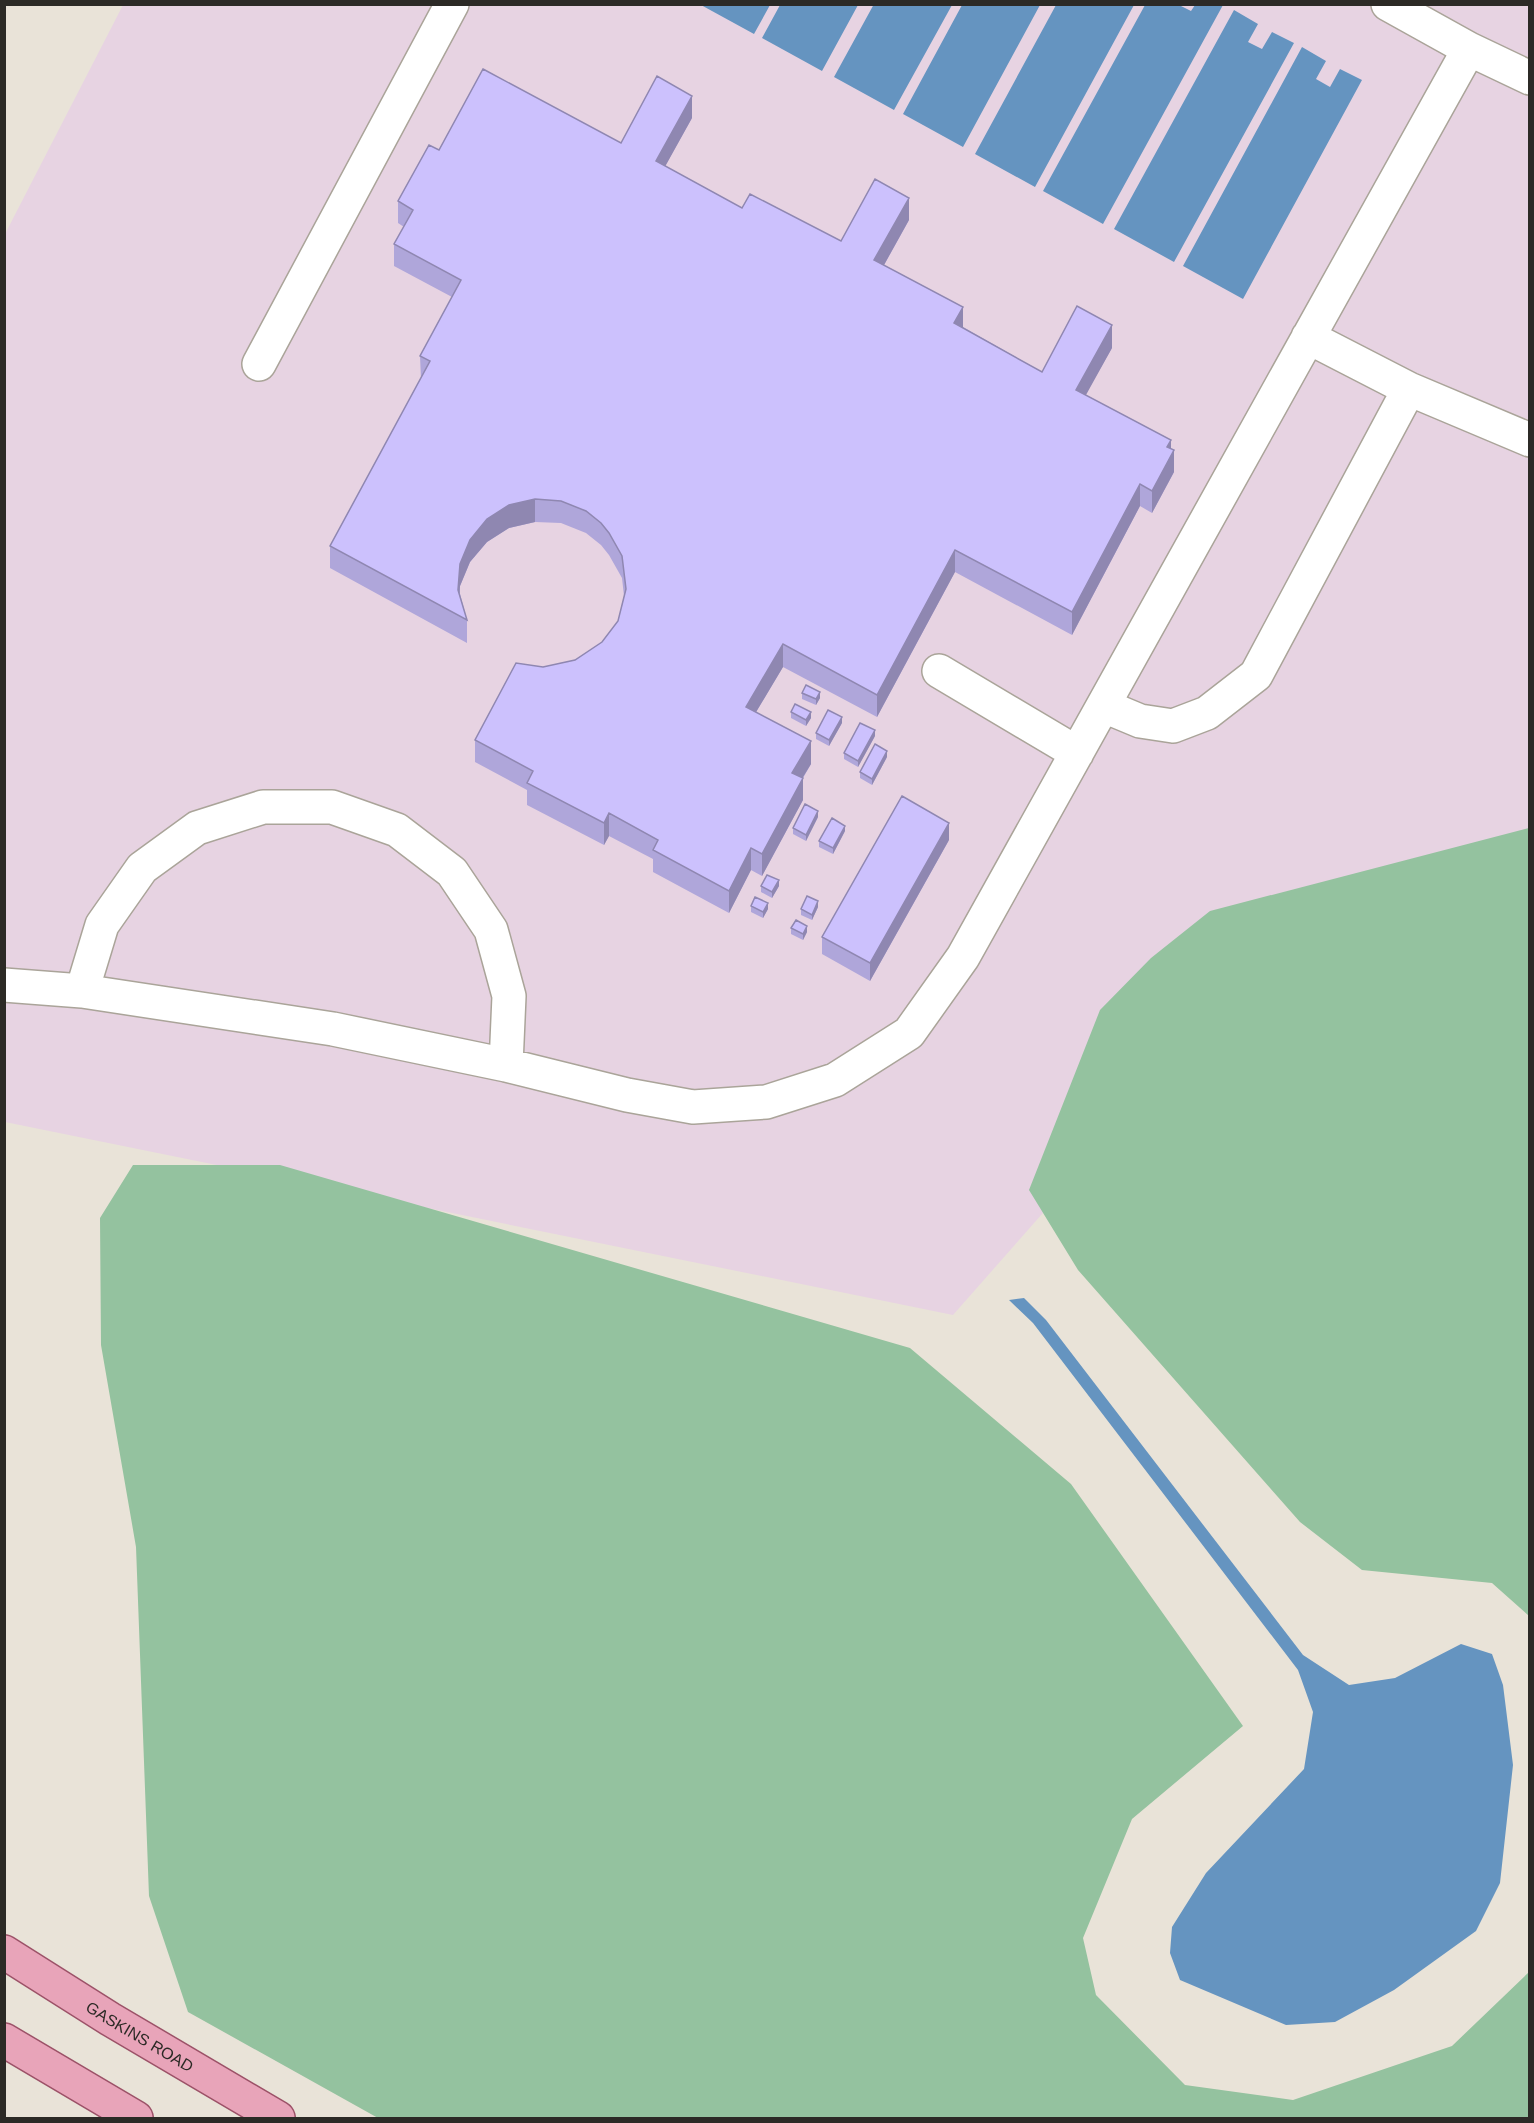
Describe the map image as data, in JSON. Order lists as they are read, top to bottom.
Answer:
{
  "streets": {
    "main road": ["GASKINS ROAD"]
  }
}
